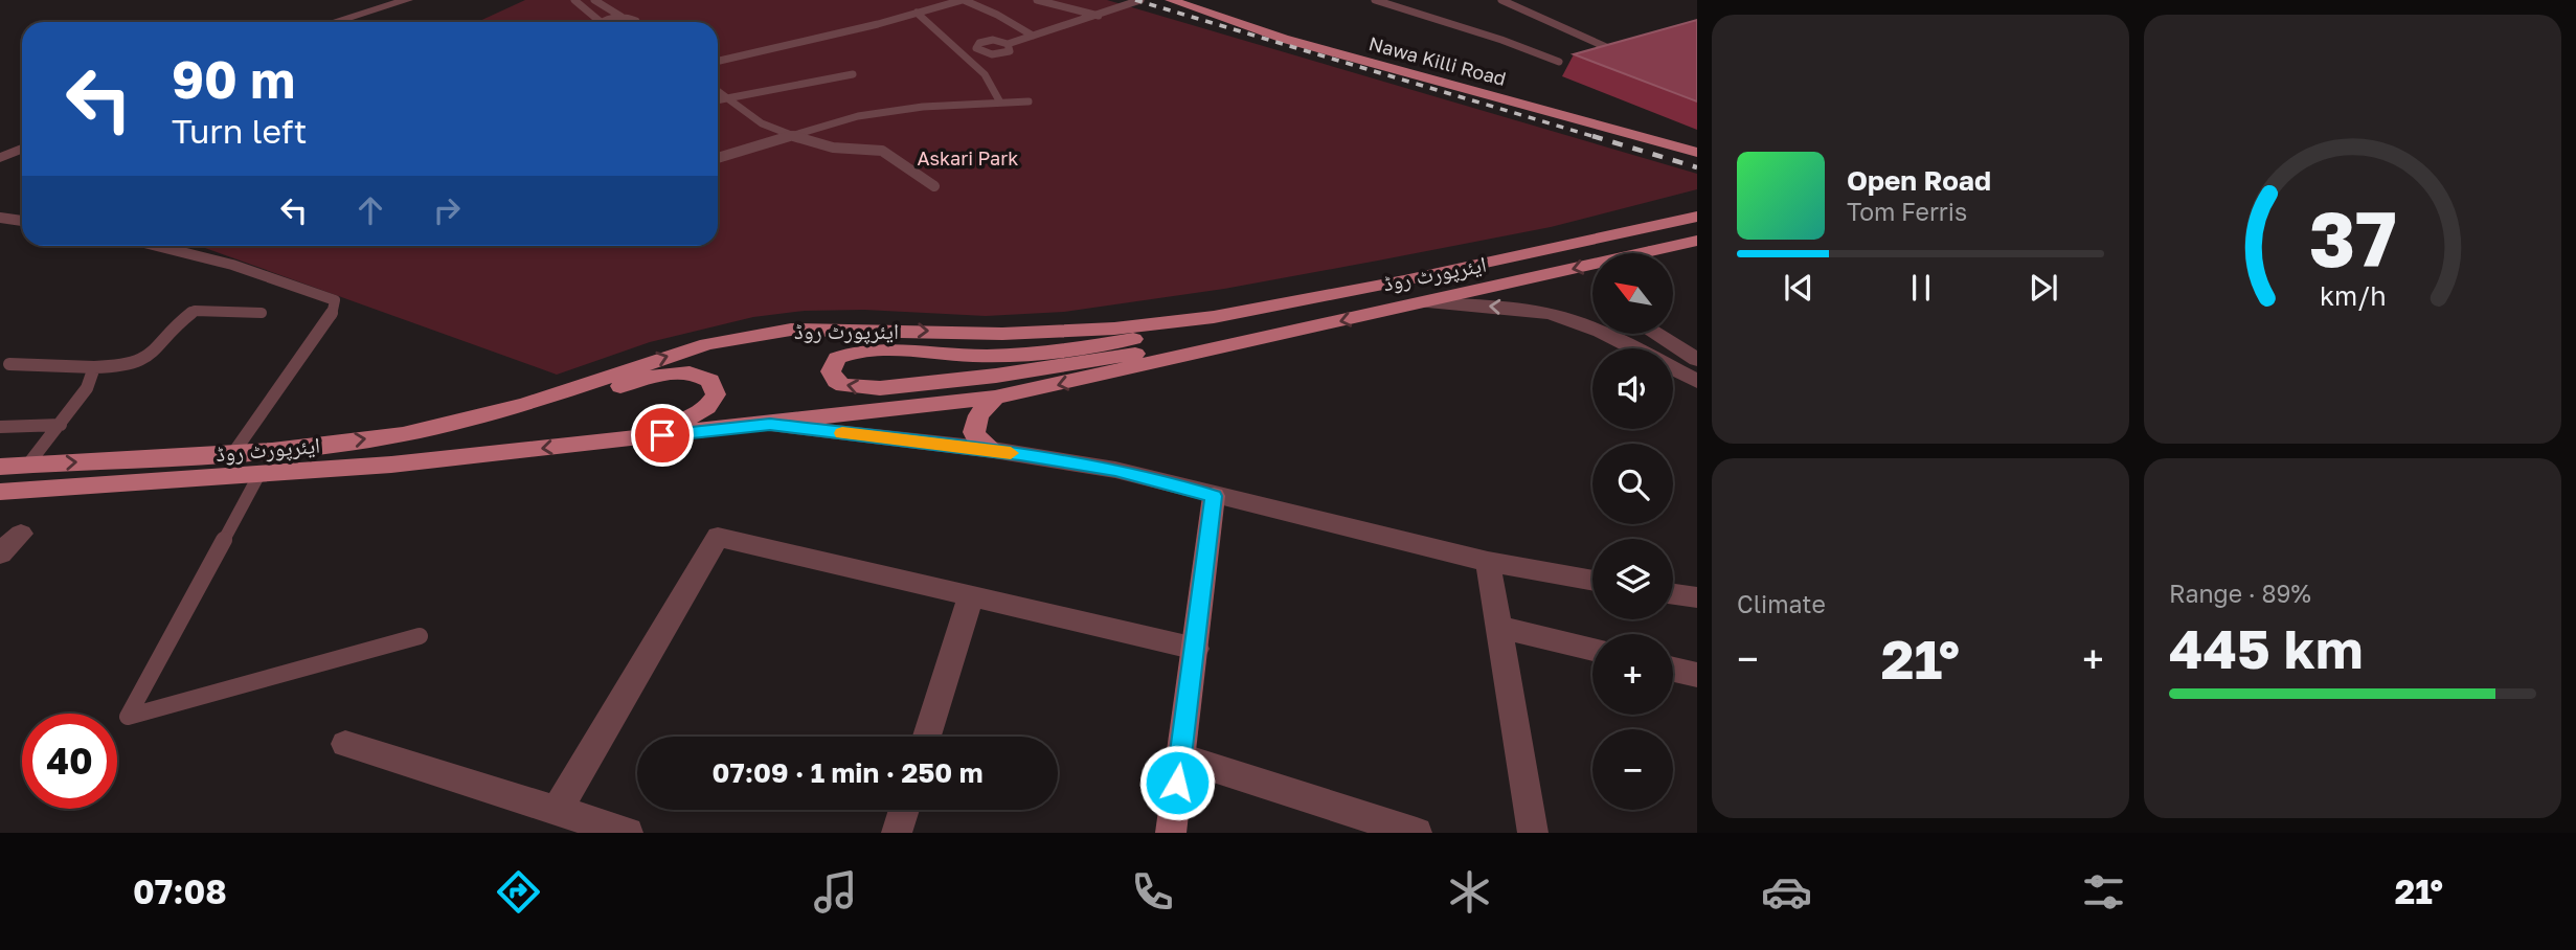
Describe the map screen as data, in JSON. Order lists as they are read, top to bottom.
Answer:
{
  "streets": {
    "main road": ["Nawa Killi Road", "ایئرپورٹ روڈ"]
  },
  "parks": ["Askari Park"],
  "north": "top left",
  "page": {
    "turn": ["90 m", "Turn left"],
    "song": ["Open Road", "Tom Ferris"],
    "map_buttons": ["+", "−"],
    "tile": [
      "Climate",
      ["Range · 89%", "445 km"]
    ],
    "heat": ["−", "21°", "+"],
    "limit": "40",
    "trip": "07:09 · 1 min · 250 m",
    "tabs": ["07:08", "21°"],
    "gauge": ["37", "km/h"]
  }
}
